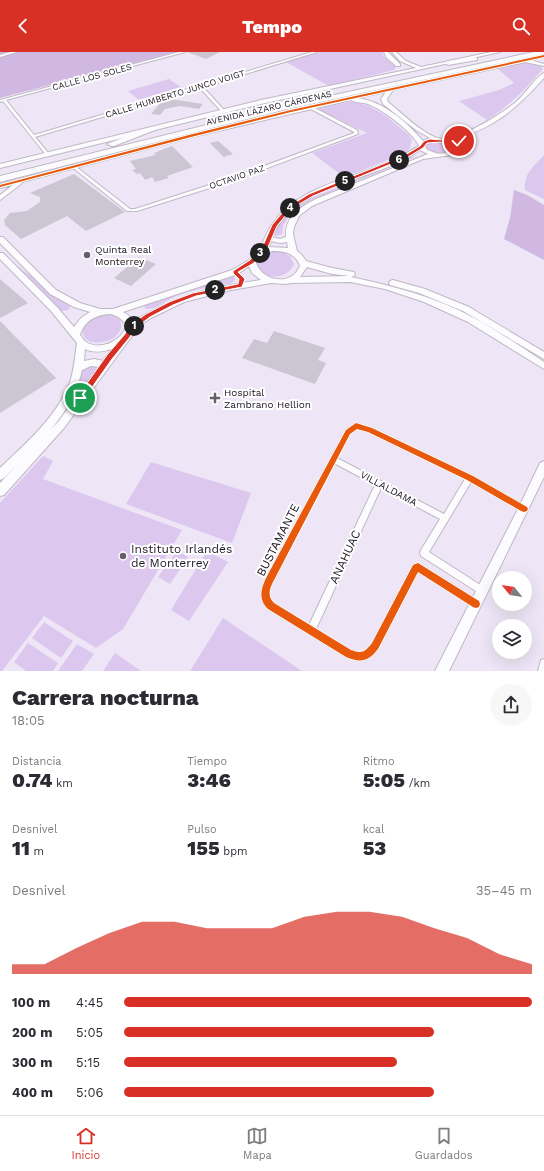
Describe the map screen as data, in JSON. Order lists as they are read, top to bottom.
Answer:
{
  "streets": {
    "highway": ["AVENIDA LÁZARO CÁRDENAS"],
    "street": [
      "CALLE LOS SOLES",
      "CALLE HUMBERTO JUNCO VOIGT",
      "OCTAVIO PAZ",
      "VILLALDAMA",
      "BUSTAMANTE",
      "ANAHUAC"
    ]
  },
  "crossings": [
    ["AVENIDA LÁZARO CÁRDENAS", "OCTAVIO PAZ"],
    ["VILLALDAMA", "BUSTAMANTE"],
    ["VILLALDAMA", "ANAHUAC"],
    ["BUSTAMANTE", "ANAHUAC"]
  ],
  "places": {
    "other": ["Quinta Real Monterrey", "Instituto Irlandés de Monterrey"],
    "health": ["Hospital Zambrano Hellion"]
  },
  "north": "top left",
  "page": {
    "header": "Tempo",
    "pins": [
      "6",
      "5",
      "4",
      "3",
      "2",
      "1"
    ],
    "heading": ["Carrera nocturna", "18:05"],
    "stats": [
      ["Distancia", "0.74 km"],
      ["Tiempo", "3:46"],
      ["Ritmo", "5:05 /km"],
      ["Desnivel", "11 m"],
      ["Pulso", "155 bpm"],
      ["kcal", "53"]
    ],
    "chart": ["Desnivel", "35–45 m"],
    "list": [
      {
        "name": "100 m",
        "note": "4:45"
      },
      {
        "name": "200 m",
        "note": "5:05"
      },
      {
        "name": "300 m",
        "note": "5:15"
      },
      {
        "name": "400 m",
        "note": "5:06"
      }
    ],
    "tabs": ["Inicio", "Mapa", "Guardados"]
  }
}
